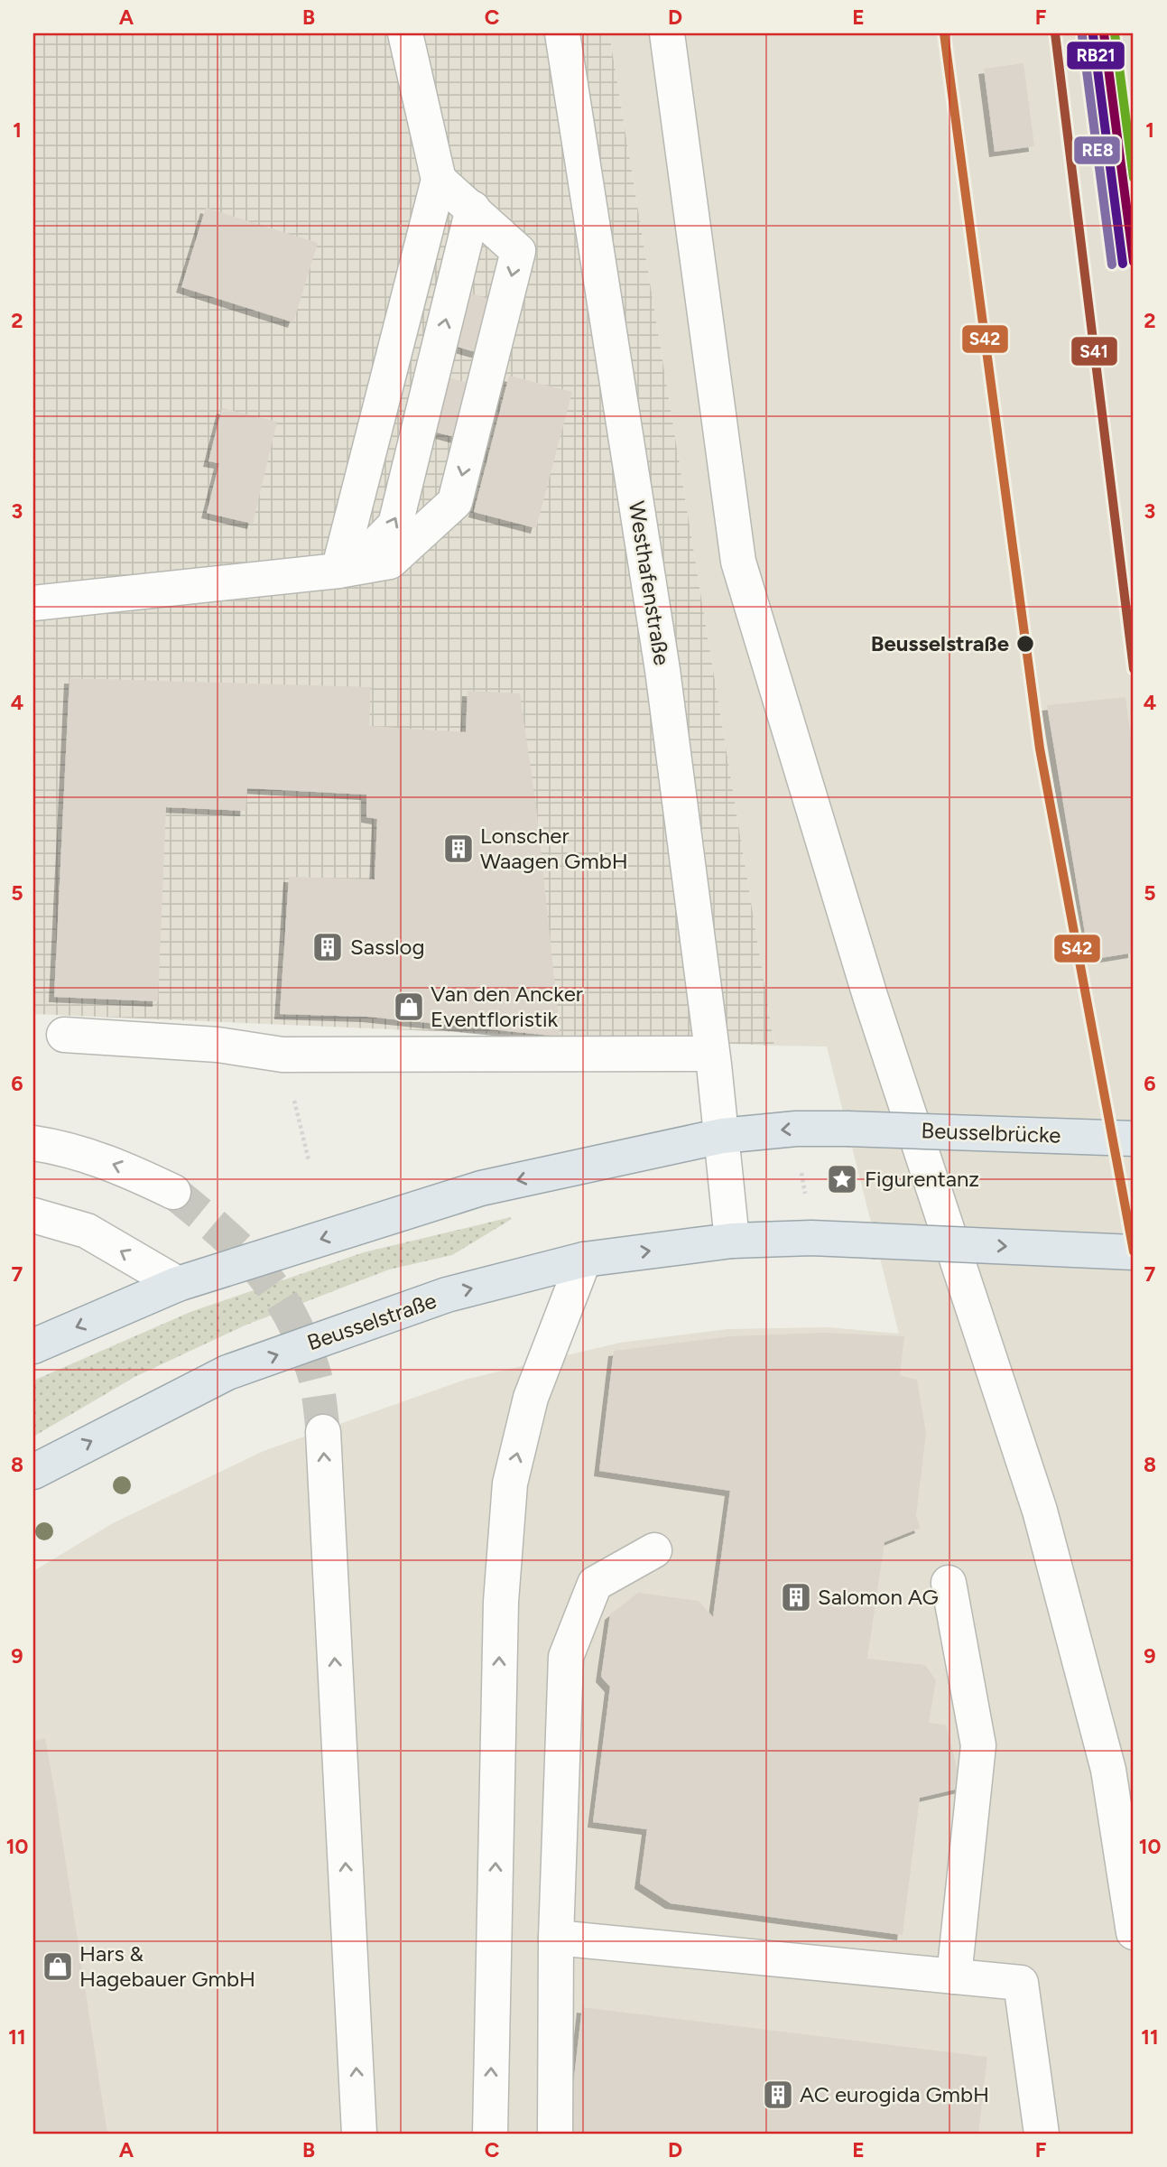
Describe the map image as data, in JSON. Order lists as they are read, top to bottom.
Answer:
{
  "streets": {
    "main road": ["Beusselbrücke", "Beusselstraße"],
    "street": ["Westhafenstraße"]
  },
  "crossings": [
    ["Westhafenstraße", "Beusselbrücke"]
  ],
  "one_way": ["Beusselbrücke"],
  "places": {
    "other": ["Beusselstraße"],
    "building": [
      "Lonscher Waagen GmbH",
      "Sasslog",
      "Salomon AG",
      "AC eurogida GmbH"
    ],
    "shop": ["Van den Ancker Eventfloristik", "Hars & Hagebauer GmbH"],
    "place": ["Figurentanz"]
  },
  "lines": [
    "transit line S42",
    "transit line S41",
    "transit line RB21",
    "transit line RE8"
  ],
  "grid": {
    "columns": [
      "A",
      "B",
      "C",
      "D",
      "E",
      "F"
    ],
    "rows": [
      "1",
      "2",
      "3",
      "4",
      "5",
      "6",
      "7",
      "8",
      "9",
      "10",
      "11"
    ]
  }
}
